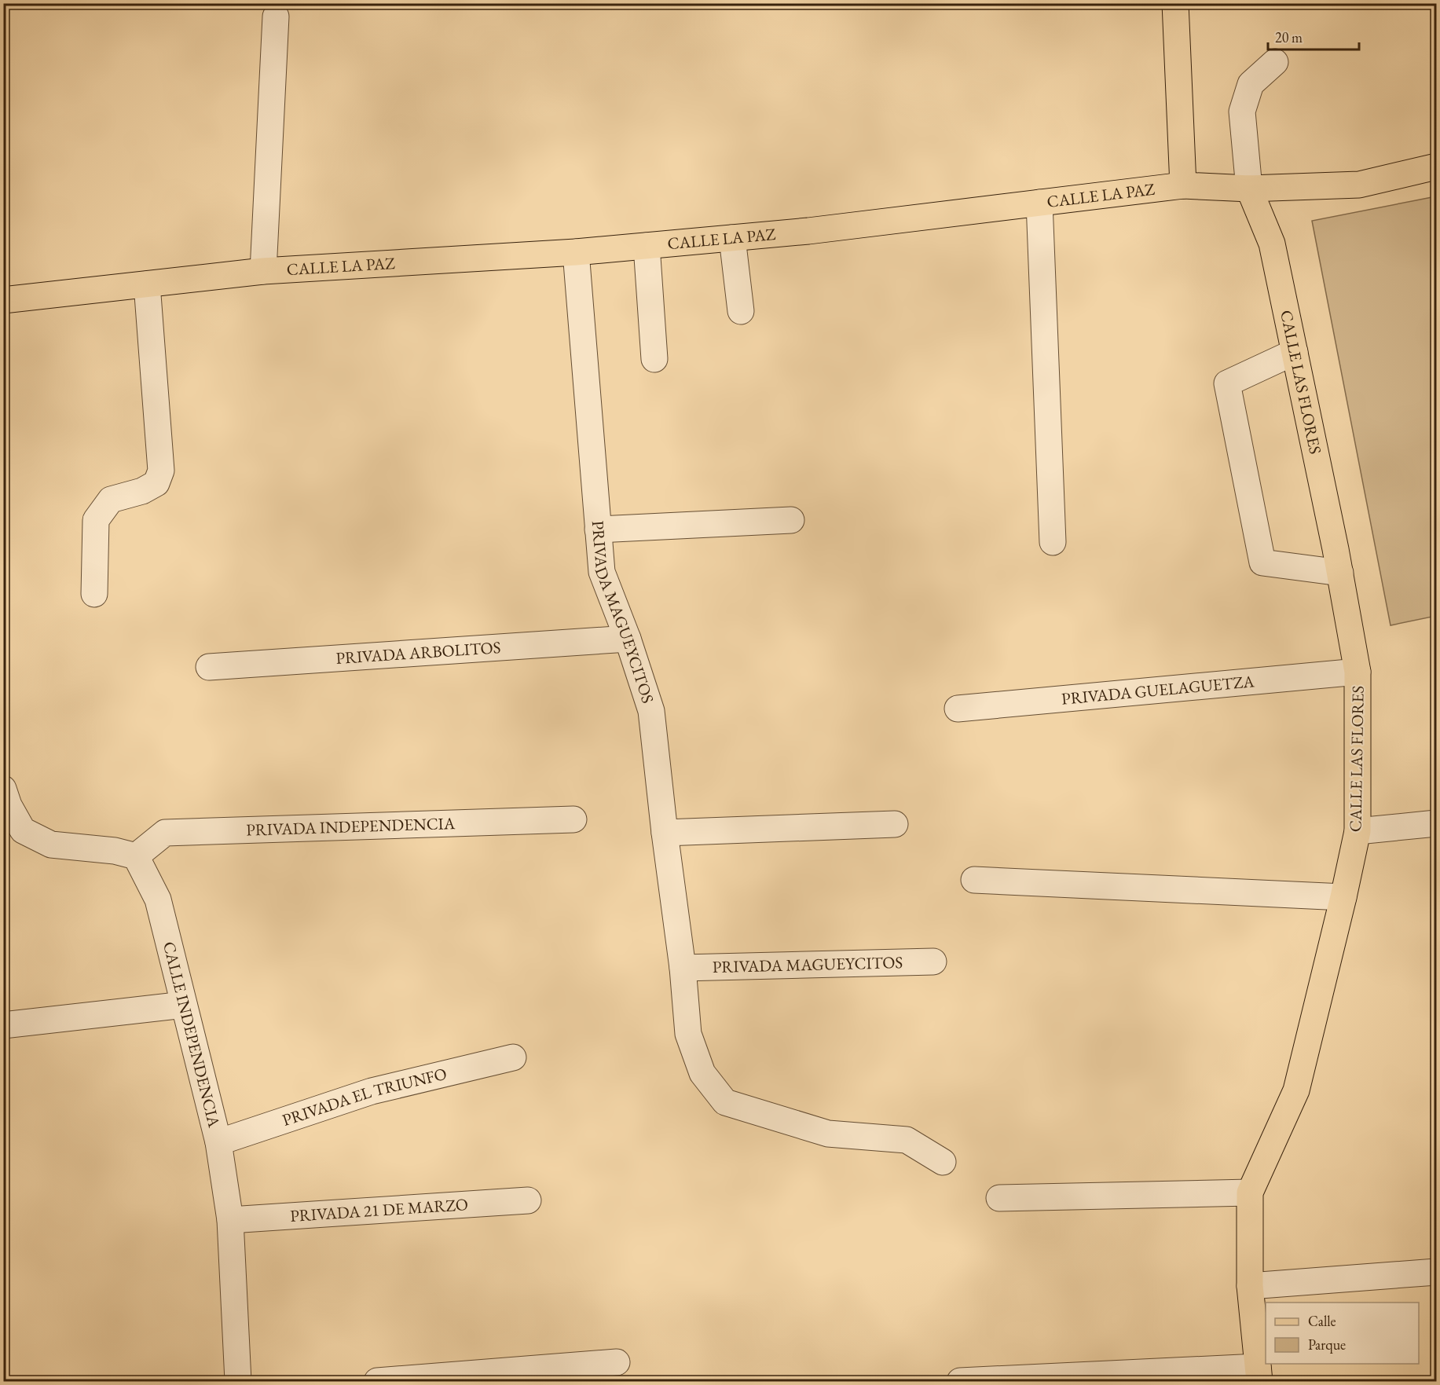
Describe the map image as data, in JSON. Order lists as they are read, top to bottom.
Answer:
{
  "streets": {
    "main road": ["CALLE LA PAZ", "CALLE LAS FLORES"],
    "street": [
      "PRIVADA MAGUEYCITOS",
      "PRIVADA ARBOLITOS",
      "PRIVADA GUELAGUETZA",
      "PRIVADA INDEPENDENCIA",
      "CALLE INDEPENDENCIA",
      "PRIVADA EL TRIUNFO",
      "PRIVADA 21 DE MARZO"
    ]
  },
  "crossings": [
    ["CALLE LA PAZ", "CALLE LAS FLORES"],
    ["CALLE LA PAZ", "PRIVADA MAGUEYCITOS"],
    ["CALLE LAS FLORES", "PRIVADA GUELAGUETZA"],
    ["PRIVADA MAGUEYCITOS", "PRIVADA ARBOLITOS"],
    ["PRIVADA INDEPENDENCIA", "CALLE INDEPENDENCIA"],
    ["CALLE INDEPENDENCIA", "PRIVADA EL TRIUNFO"],
    ["CALLE INDEPENDENCIA", "PRIVADA 21 DE MARZO"]
  ],
  "legend": ["Calle", "Parque"],
  "scale_bar": "20 m"
}
